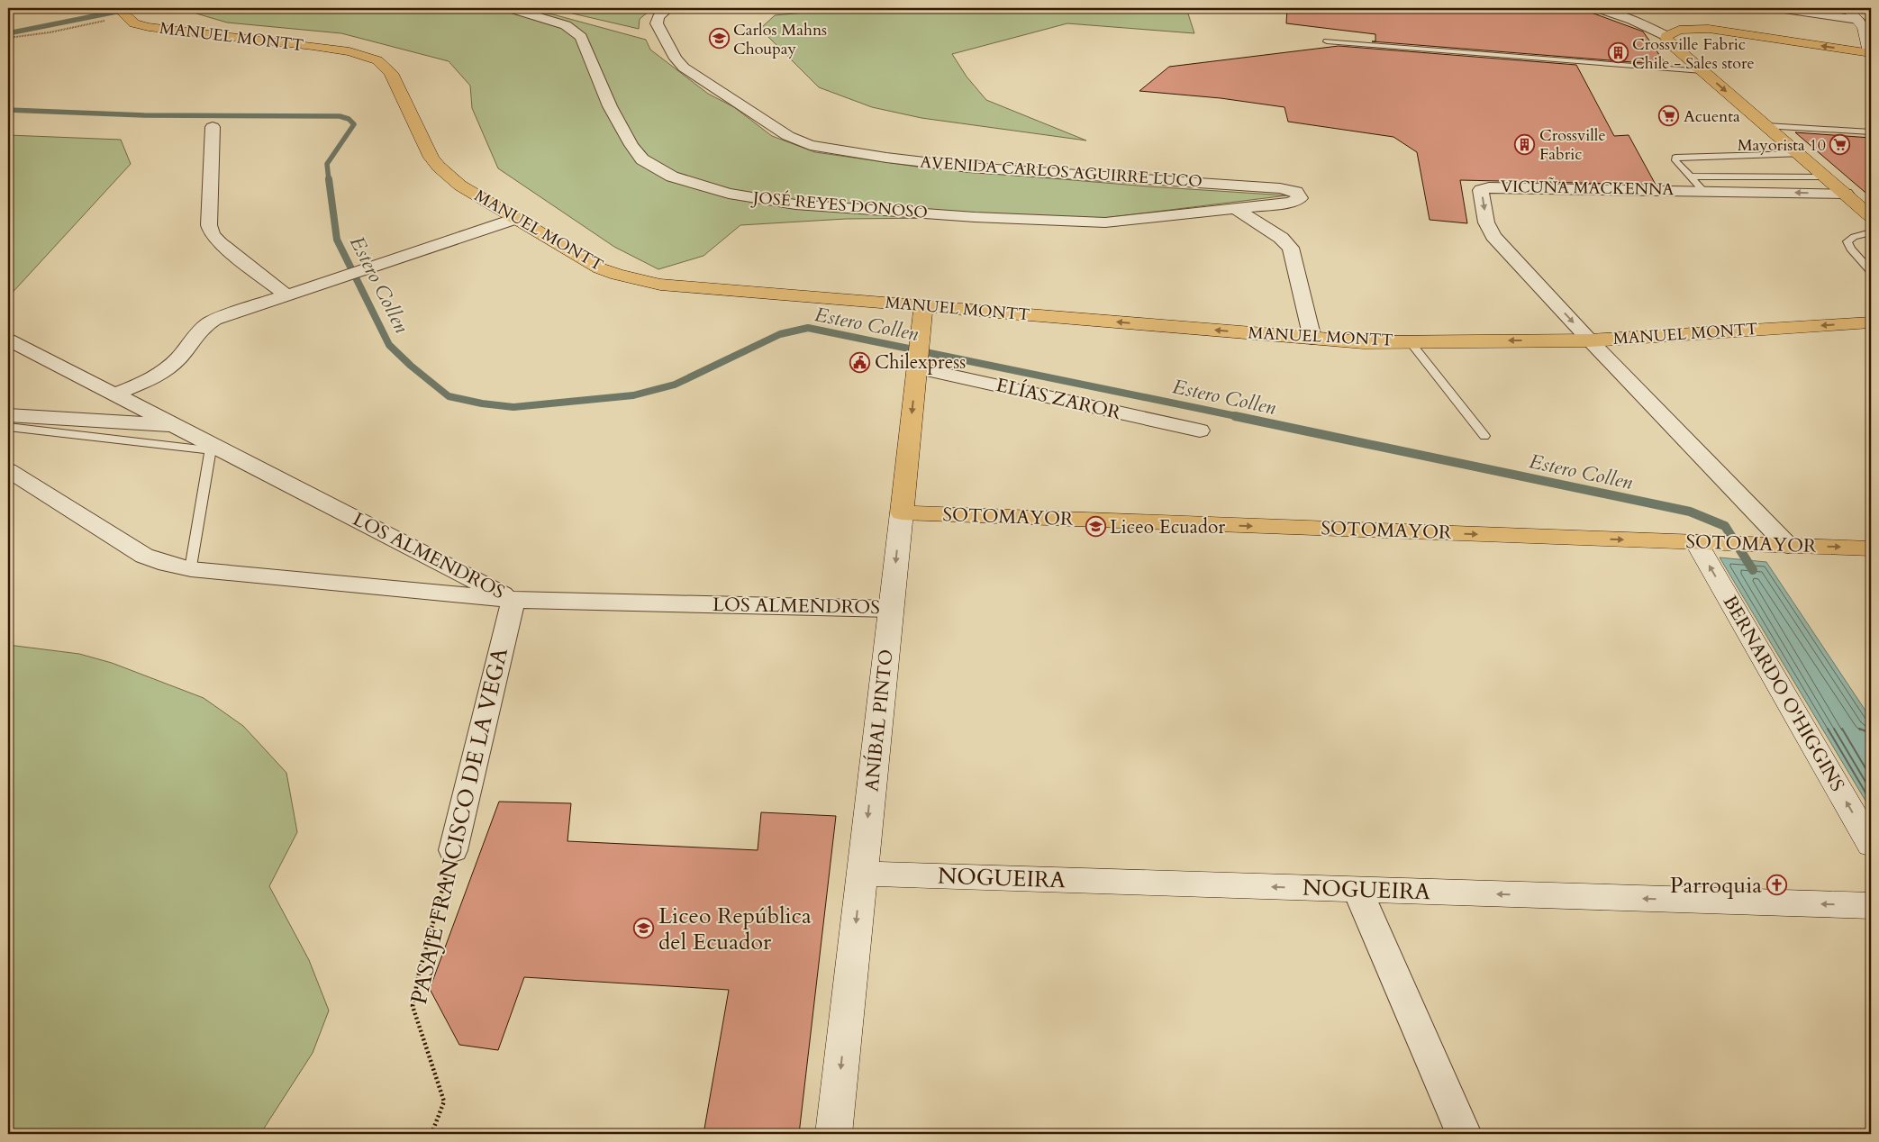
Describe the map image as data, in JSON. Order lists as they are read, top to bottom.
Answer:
{
  "streets": {
    "main road": ["MANUEL MONTT", "SOTOMAYOR", "ANÍBAL PINTO"],
    "street": [
      "AVENIDA CARLOS AGUIRRE LUCO",
      "VICUÑA MACKENNA",
      "JOSÉ REYES DONOSO",
      "ELÍAS ZAROR",
      "LOS ALMENDROS",
      "BERNARDO O'HIGGINS",
      "PASAJE FRANCISCO DE LA VEGA",
      "NOGUEIRA"
    ]
  },
  "crossings": [
    ["MANUEL MONTT", "VICUÑA MACKENNA"],
    ["MANUEL MONTT", "ANÍBAL PINTO"],
    ["AVENIDA CARLOS AGUIRRE LUCO", "JOSÉ REYES DONOSO"],
    ["VICUÑA MACKENNA", "SOTOMAYOR"],
    ["ELÍAS ZAROR", "ANÍBAL PINTO"],
    ["SOTOMAYOR", "BERNARDO O'HIGGINS"],
    ["SOTOMAYOR", "ANÍBAL PINTO"],
    ["LOS ALMENDROS", "ANÍBAL PINTO"],
    ["LOS ALMENDROS", "PASAJE FRANCISCO DE LA VEGA"],
    ["ANÍBAL PINTO", "NOGUEIRA"]
  ],
  "one_way": [
    "MANUEL MONTT",
    "SOTOMAYOR",
    "BERNARDO O'HIGGINS",
    "ANÍBAL PINTO",
    "NOGUEIRA"
  ],
  "water": ["Estero Collen"],
  "places": {
    "school or university": ["Carlos Mahns Choupay", "Liceo Ecuador", "Liceo República del Ecuador"],
    "building": ["Crossville Fabric Chile - Sales store", "Crossville Fabric"],
    "supermarket": ["Acuenta", "Mayorista 10"],
    "public building": ["Chilexpress"],
    "church": ["Parroquia"]
  }
}
